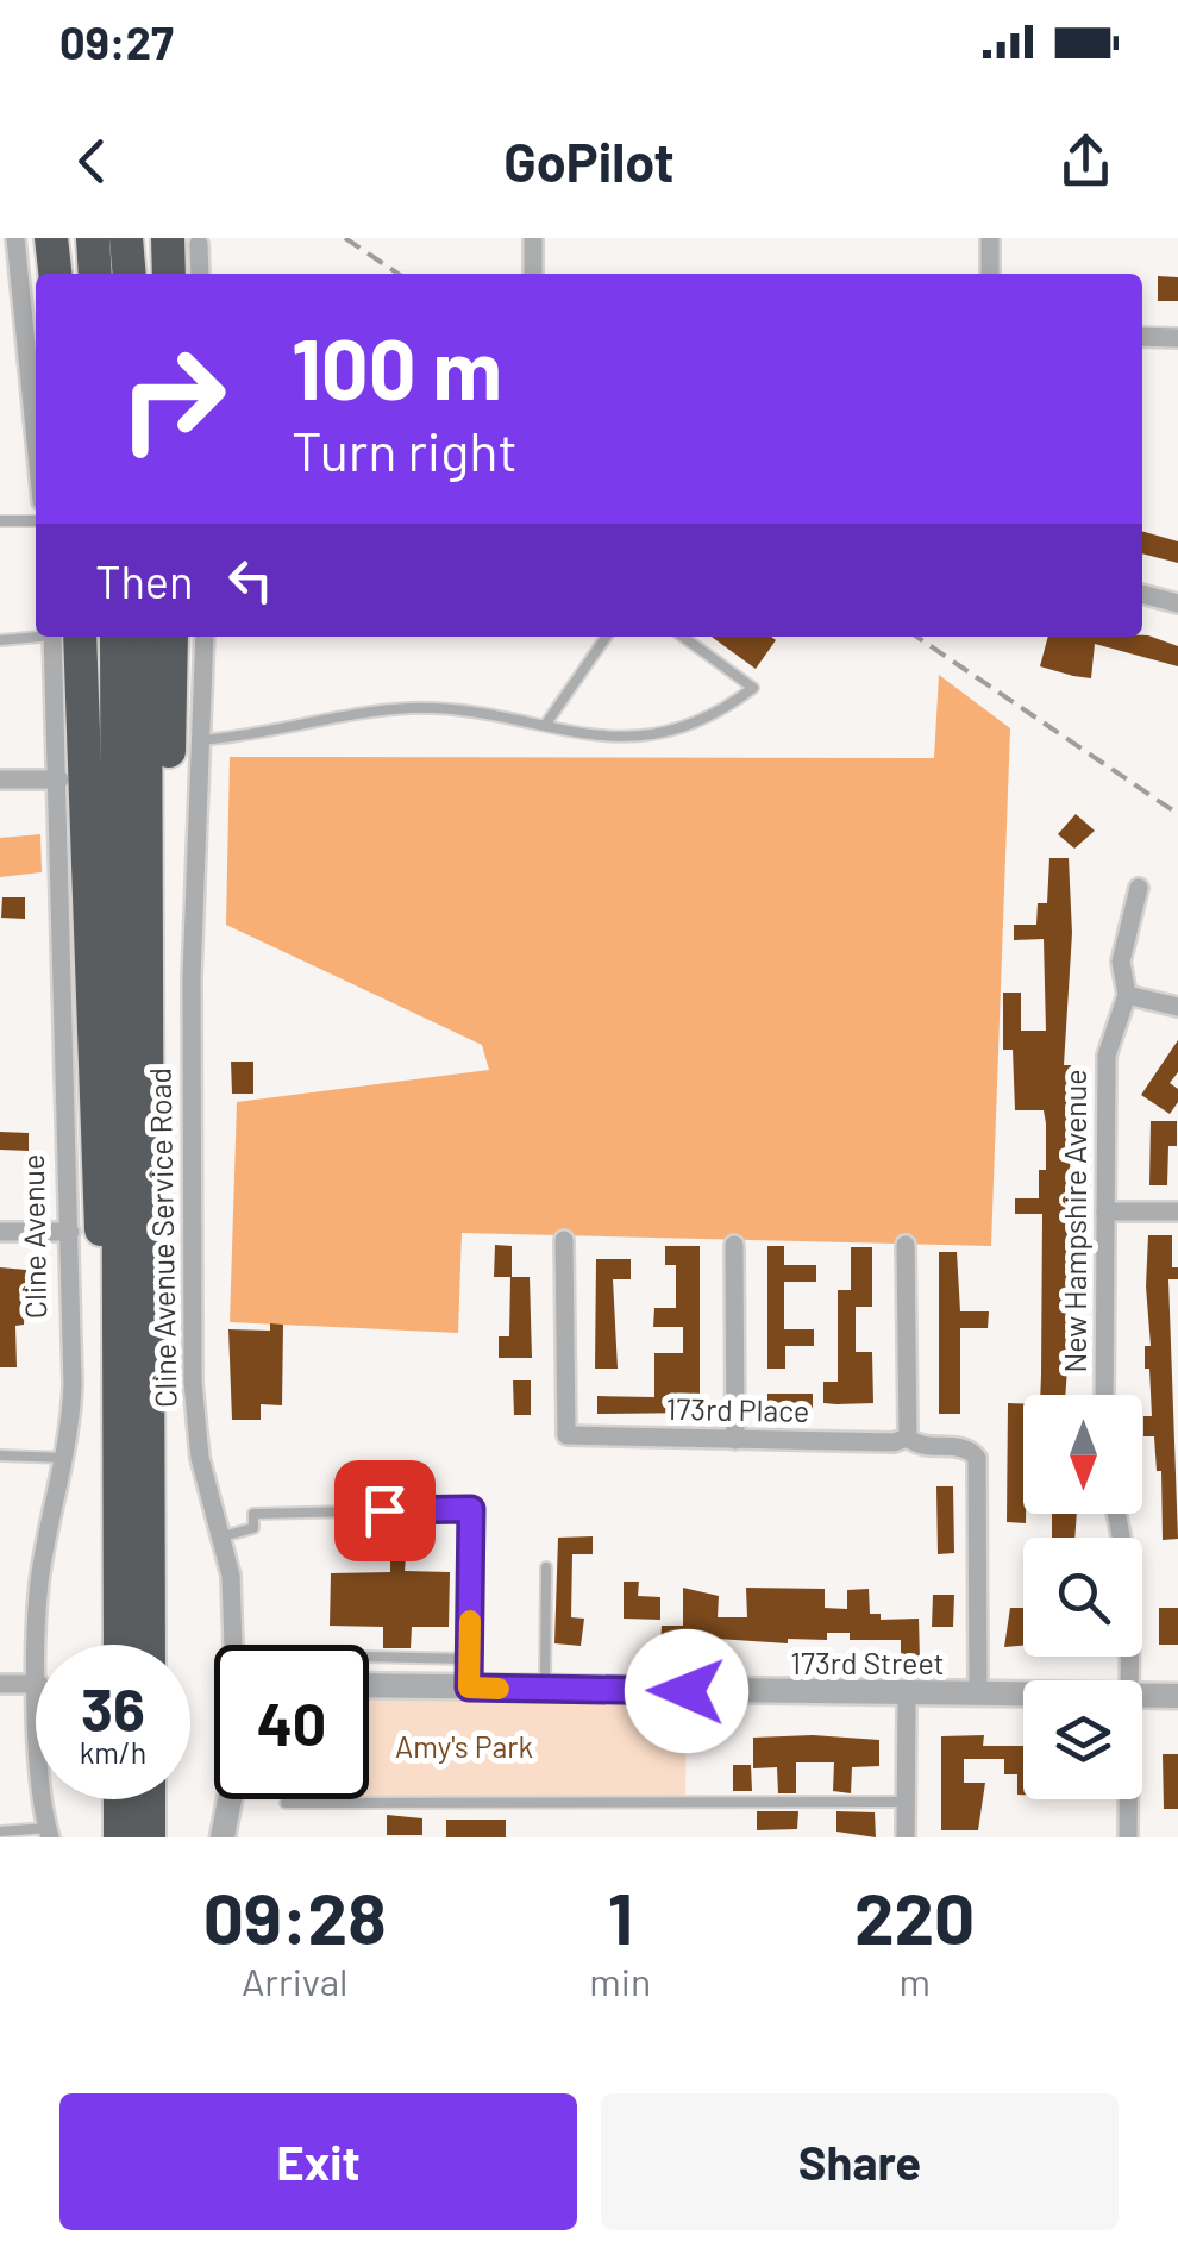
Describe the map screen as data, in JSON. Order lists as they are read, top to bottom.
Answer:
{
  "streets": {
    "street": [
      "New Hampshire Avenue",
      "Cline Avenue",
      "Cline Avenue Service Road",
      "173rd Place",
      "173rd Street"
    ]
  },
  "crossings": [
    ["173rd Place", "173rd Street"]
  ],
  "parks": ["Amy's Park"],
  "north": "bottom",
  "page": {
    "status": "09:27",
    "header": "GoPilot",
    "turn": ["100 m", "Turn right"],
    "then": "Then",
    "speed": "36 km/h",
    "limit": "40",
    "eta": [
      "09:28",
      "Arrival",
      "1",
      "min",
      "220",
      "m"
    ],
    "buttons": ["Exit", "Share"]
  }
}
